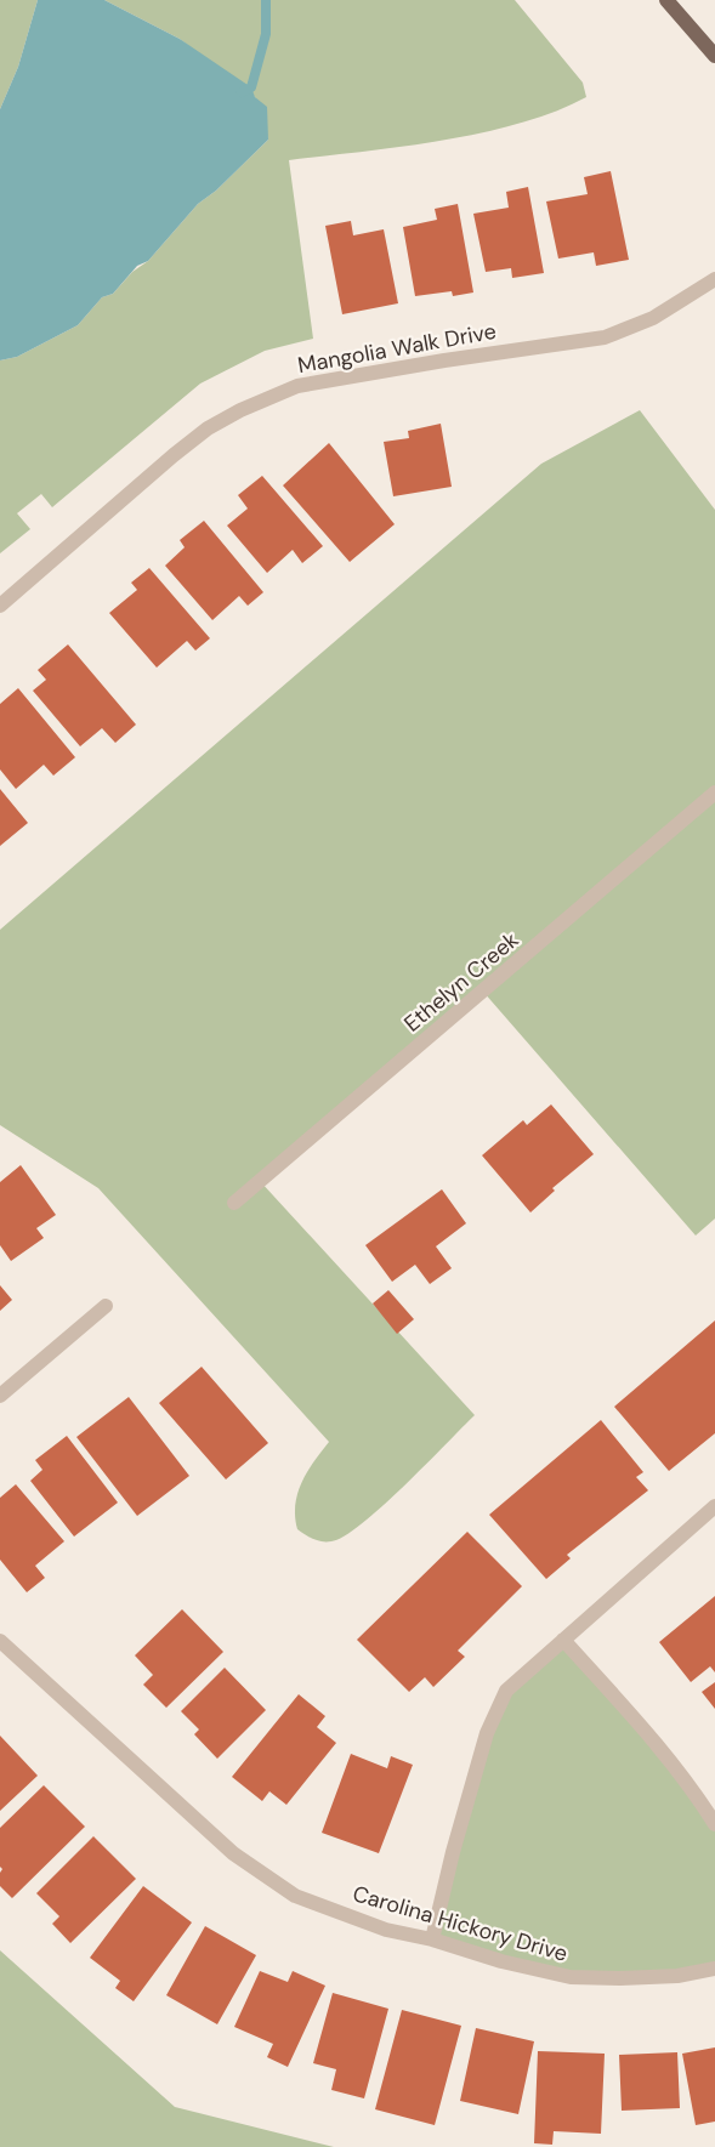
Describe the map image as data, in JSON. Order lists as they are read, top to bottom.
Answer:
{
  "streets": {
    "street": ["Mangolia Walk Drive", "Ethelyn Creek", "Carolina Hickory Drive"]
  }
}
